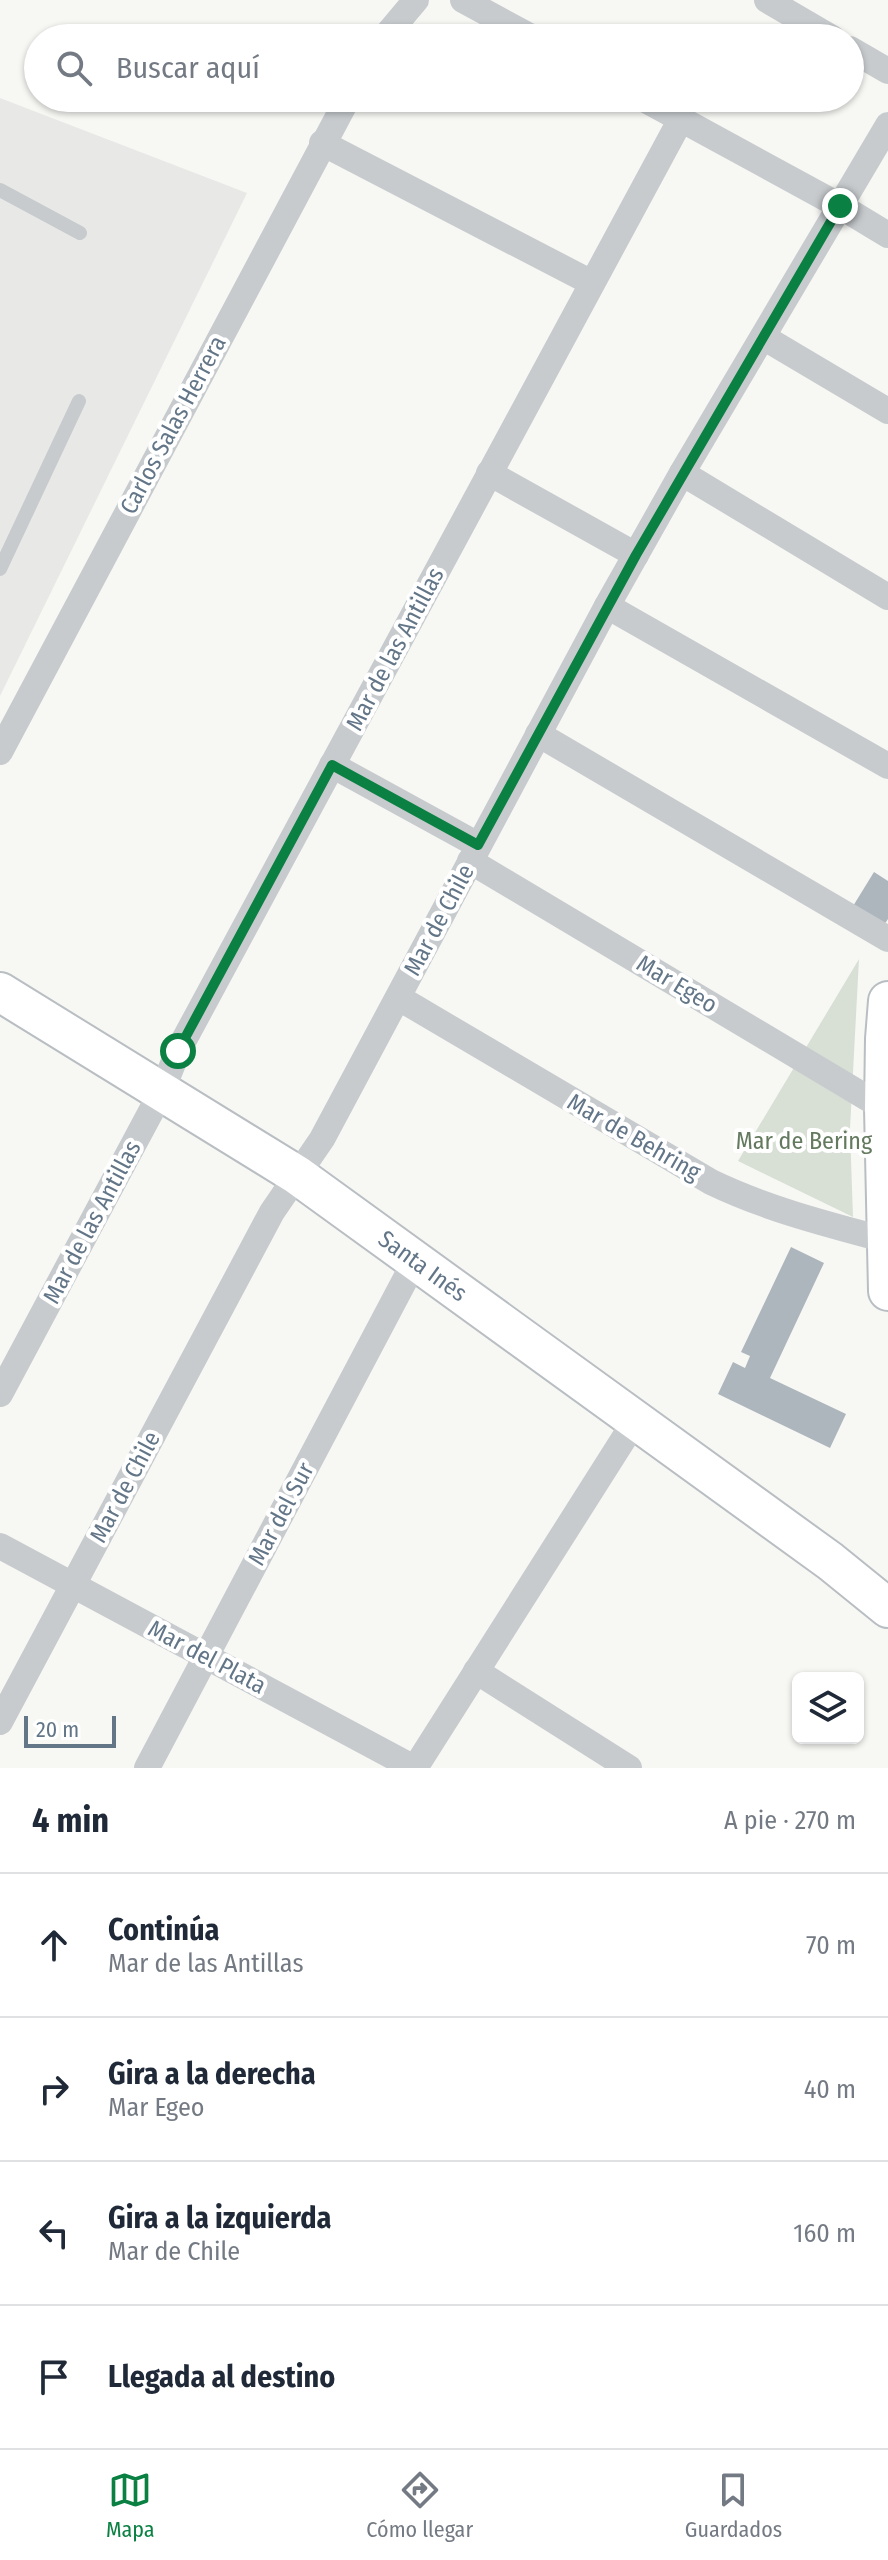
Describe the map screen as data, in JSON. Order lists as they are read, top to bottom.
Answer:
{
  "streets": {
    "street": [
      "Carlos Salas Herrera",
      "Mar de las Antillas",
      "Mar de Chile",
      "Mar Egeo",
      "Mar de Behring",
      "Santa Inés",
      "Mar del Sur",
      "Mar del Plata"
    ]
  },
  "crossings": [
    ["Mar de las Antillas", "Mar Egeo"],
    ["Mar de las Antillas", "Santa Inés"],
    ["Mar de Chile", "Mar Egeo"],
    ["Mar de Chile", "Mar de Behring"],
    ["Mar de Chile", "Santa Inés"],
    ["Mar de Chile", "Mar del Plata"],
    ["Santa Inés", "Mar del Sur"],
    ["Mar del Sur", "Mar del Plata"]
  ],
  "parks": ["Mar de Bering"],
  "scale_bar": "20 m",
  "page": {
    "search": "Buscar aquí",
    "scale": "20 m",
    "heading": ["4 min", "A pie · 270 m"],
    "list": [
      ["Continúa", "Mar de las Antillas", "70 m"],
      ["Gira a la derecha", "Mar Egeo", "40 m"],
      ["Gira a la izquierda", "Mar de Chile", "160 m"],
      "Llegada al destino"
    ],
    "nav": ["Mapa", "Cómo llegar", "Guardados"]
  }
}
